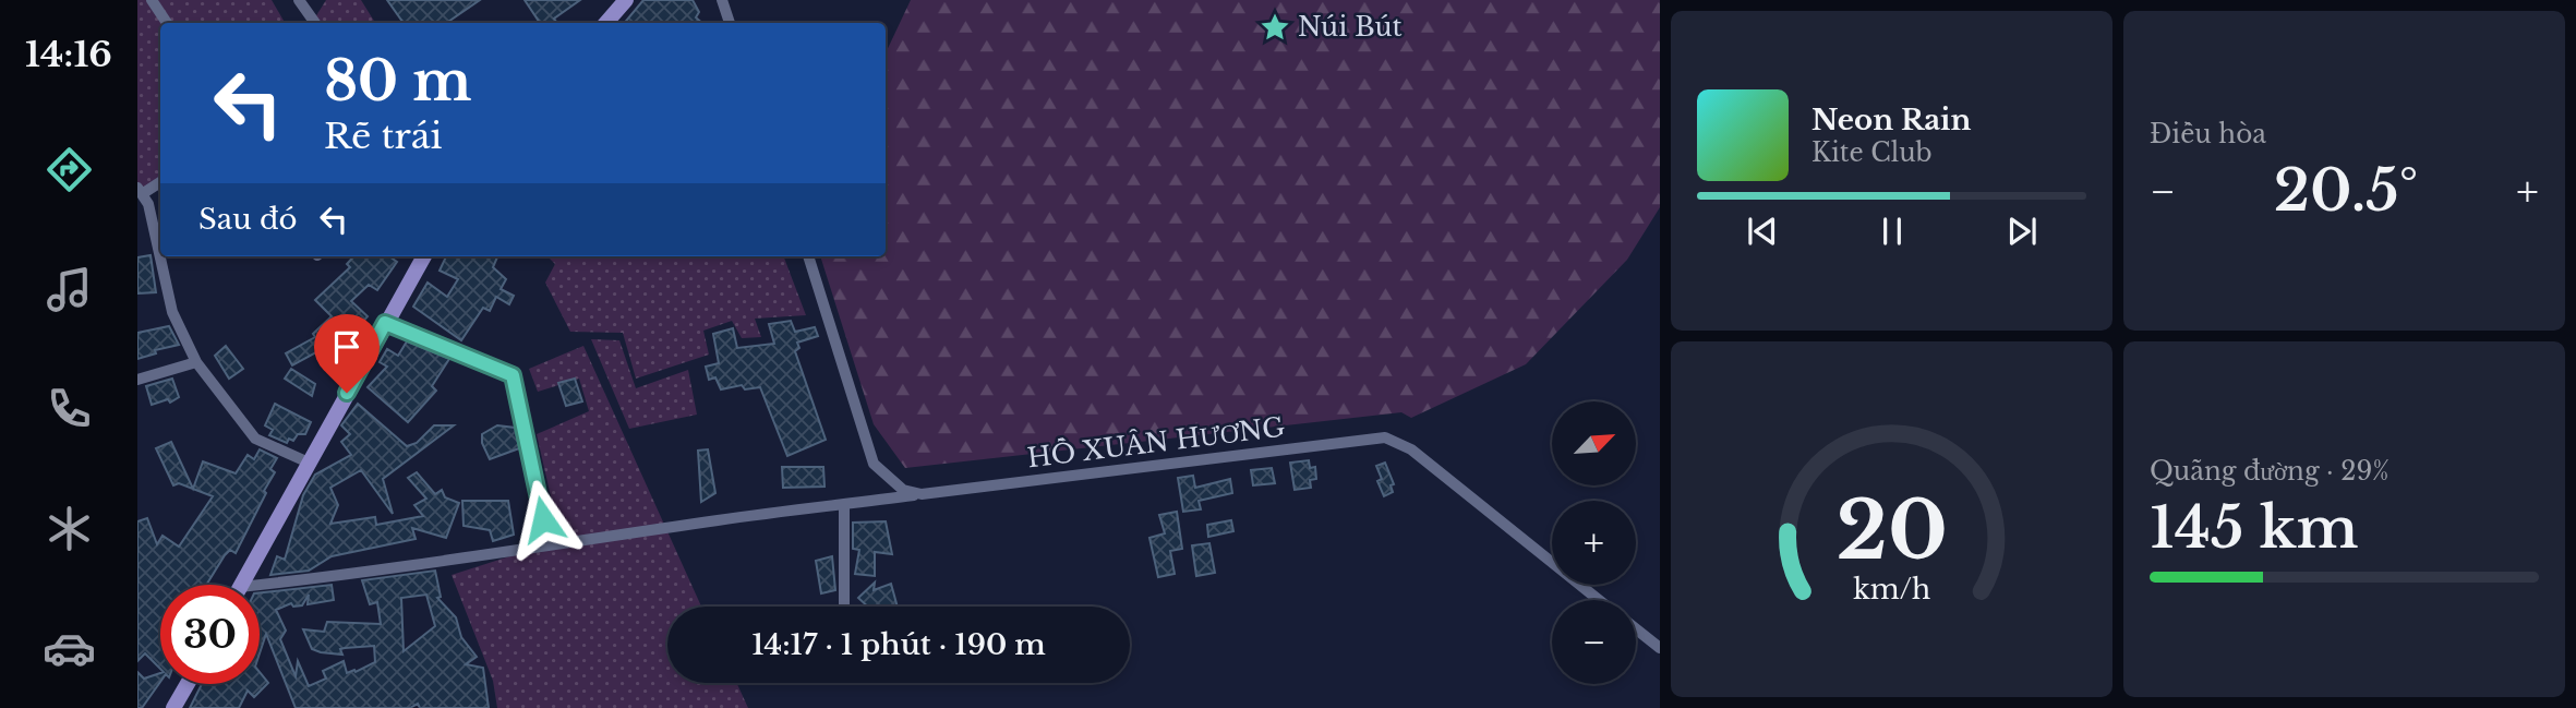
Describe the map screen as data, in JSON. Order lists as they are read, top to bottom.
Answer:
{
  "streets": {
    "street": ["HỒ XUÂN HƯƠNG"]
  },
  "places": {
    "place": ["Núi Bút"]
  },
  "north": "top right",
  "page": {
    "tabs": "14:16",
    "tile": [
      "Điều hòa",
      ["Quãng đường · 29%", "145 km"]
    ],
    "turn": ["80 m", "Rẽ trái"],
    "song": ["Neon Rain", "Kite Club"],
    "heat": ["−", "20.5°", "+"],
    "then": "Sau đó",
    "map_buttons": ["+", "−"],
    "limit": "30",
    "trip": "14:17 · 1 phút · 190 m",
    "gauge": ["20", "km/h"]
  }
}
